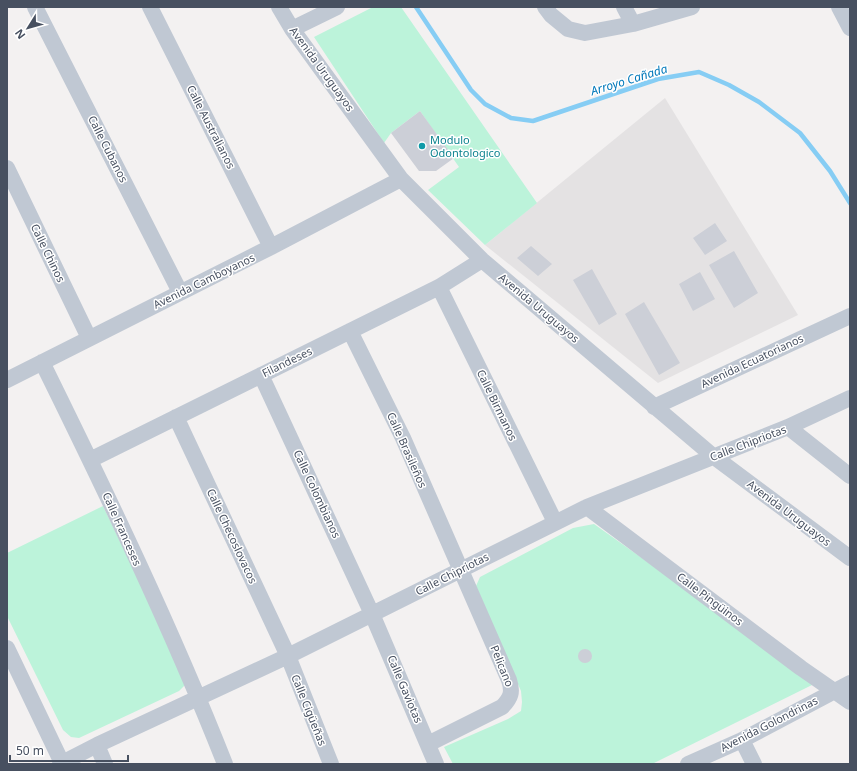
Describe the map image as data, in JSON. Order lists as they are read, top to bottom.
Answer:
{
  "streets": {
    "street": [
      "Avenida Uruguayos",
      "Calle Australianos",
      "Calle Cubanos",
      "Calle Chinos",
      "Avenida Camboyanos",
      "Avenida Ecuatorianos",
      "Filandeses",
      "Calle Birmanos",
      "Calle Chipriotas",
      "Calle Brasileños",
      "Calle Colombianos",
      "Calle Franceses",
      "Calle Checoslovacos",
      "Calle Pingüinos",
      "Pelicano",
      "Calle Gaviotas",
      "Calle Cigüeñas",
      "Avenida Golondrinas"
    ]
  },
  "crossings": [
    ["Avenida Uruguayos", "Avenida Camboyanos"],
    ["Avenida Uruguayos", "Avenida Ecuatorianos"],
    ["Avenida Uruguayos", "Filandeses"],
    ["Avenida Uruguayos", "Calle Chipriotas"],
    ["Calle Australianos", "Avenida Camboyanos"],
    ["Calle Cubanos", "Avenida Camboyanos"],
    ["Calle Chinos", "Avenida Camboyanos"],
    ["Avenida Camboyanos", "Calle Franceses"],
    ["Filandeses", "Calle Birmanos"],
    ["Filandeses", "Calle Brasileños"],
    ["Filandeses", "Calle Colombianos"],
    ["Filandeses", "Calle Franceses"],
    ["Filandeses", "Calle Checoslovacos"],
    ["Calle Birmanos", "Calle Chipriotas"],
    ["Calle Chipriotas", "Calle Brasileños"],
    ["Calle Chipriotas", "Calle Colombianos"],
    ["Calle Chipriotas", "Calle Franceses"],
    ["Calle Chipriotas", "Calle Checoslovacos"],
    ["Calle Chipriotas", "Calle Pingüinos"],
    ["Calle Chipriotas", "Pelicano"],
    ["Calle Chipriotas", "Calle Gaviotas"],
    ["Calle Chipriotas", "Calle Cigüeñas"],
    ["Calle Brasileños", "Pelicano"],
    ["Calle Colombianos", "Calle Gaviotas"],
    ["Calle Checoslovacos", "Calle Cigüeñas"],
    ["Calle Pingüinos", "Avenida Golondrinas"],
    ["Pelicano", "Calle Gaviotas"]
  ],
  "water": ["Arroyo Cañada"],
  "places": ["Modulo Odontologico"],
  "scale_bar": "50 m",
  "north": "bottom left"
}
